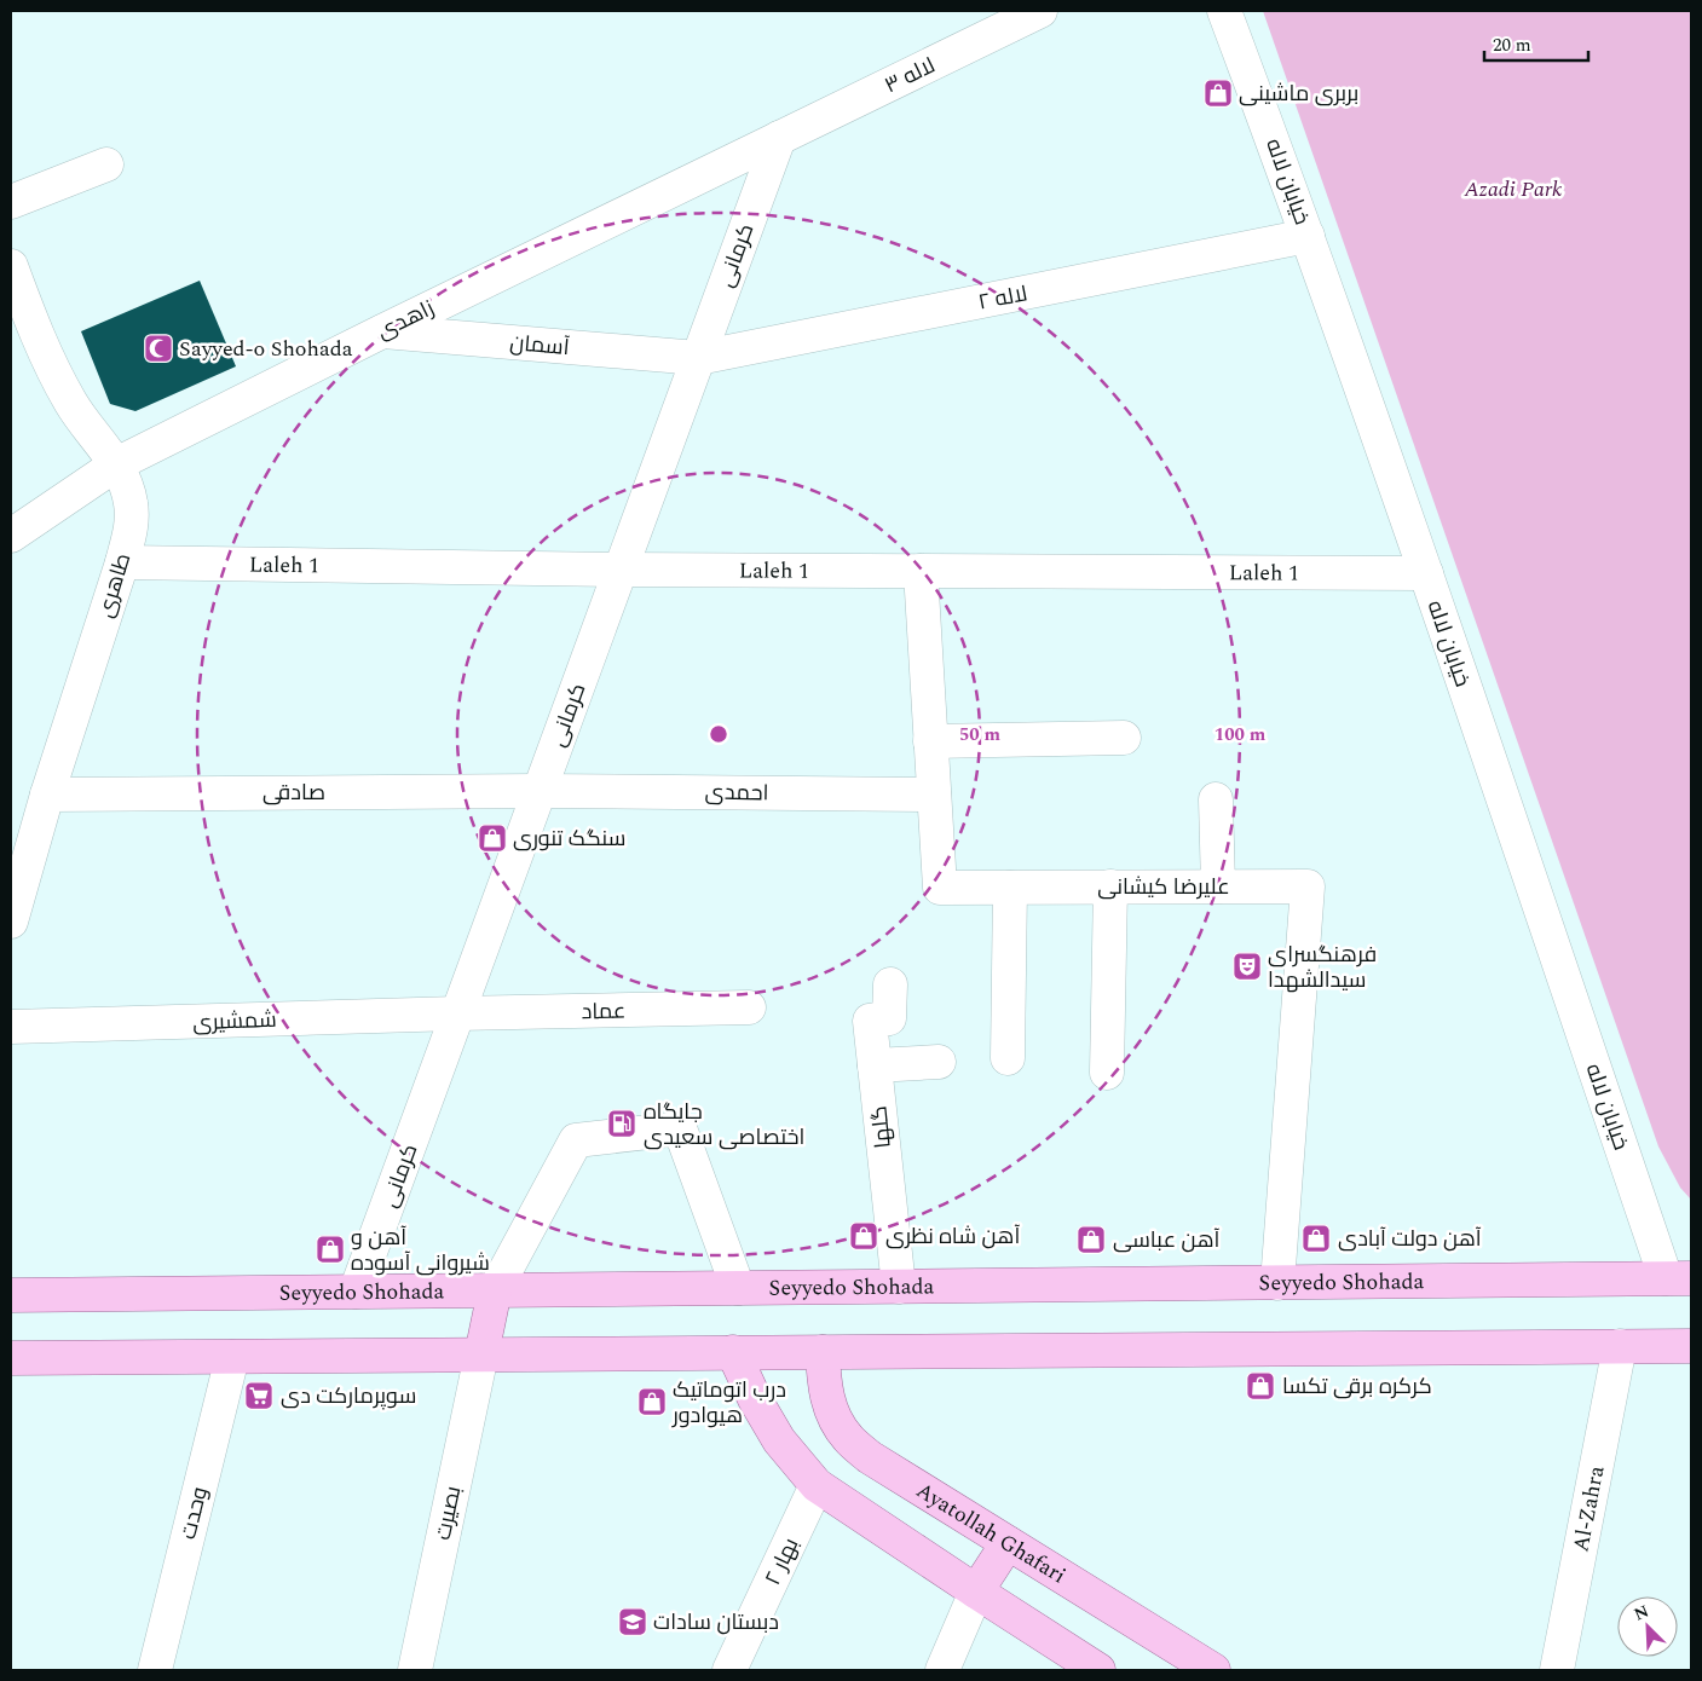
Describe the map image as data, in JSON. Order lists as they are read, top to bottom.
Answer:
{
  "streets": {
    "main road": ["Seyyedo Shohada", "Ayatollah Ghafari"],
    "street": [
      "لاله ۳",
      "خیابان لاله",
      "کرمانی",
      "لاله ۲",
      "زاهدی",
      "آسمان",
      "Laleh 1",
      "طاهری",
      "صادقی",
      "احمدی",
      "علیرضا کیشانی",
      "عماد",
      "شمشیری",
      "گلها",
      "Al-Zahra",
      "وحدت",
      "بصیرت",
      "بهار ۲"
    ]
  },
  "crossings": [
    ["لاله ۳", "کرمانی"],
    ["لاله ۳", "زاهدی"],
    ["خیابان لاله", "لاله ۲"],
    ["خیابان لاله", "Laleh 1"],
    ["خیابان لاله", "Seyyedo Shohada"],
    ["کرمانی", "لاله ۲"],
    ["کرمانی", "زاهدی"],
    ["کرمانی", "آسمان"],
    ["کرمانی", "Laleh 1"],
    ["کرمانی", "صادقی"],
    ["کرمانی", "احمدی"],
    ["کرمانی", "عماد"],
    ["کرمانی", "شمشیری"],
    ["کرمانی", "Seyyedo Shohada"],
    ["لاله ۲", "آسمان"],
    ["زاهدی", "آسمان"],
    ["زاهدی", "طاهری"],
    ["Laleh 1", "طاهری"],
    ["Laleh 1", "علیرضا کیشانی"],
    ["طاهری", "صادقی"],
    ["صادقی", "احمدی"],
    ["احمدی", "علیرضا کیشانی"],
    ["علیرضا کیشانی", "Seyyedo Shohada"],
    ["عماد", "شمشیری"],
    ["گلها", "Seyyedo Shohada"]
  ],
  "parks": ["Azadi Park"],
  "places": {
    "shop": [
      "بربری ماشینی",
      "سنگک تنوری",
      "آهن شاه نظری",
      "آهن دولت آبادی",
      "آهن عباسی",
      "آهن و شیروانی آسوده",
      "کرکره برقی تکسا",
      "درب اتوماتیک هیوادور"
    ],
    "mosque": ["Sayyed-o Shohada"],
    "theatre": ["فرهنگسرای سیدالشهدا"],
    "fuel station": ["جایگاه اختصاصی سعیدی"],
    "supermarket": ["سوپرمارکت دی"],
    "school or university": ["دبستان سادات"]
  },
  "scale_bar": "20 m",
  "north": "top left",
  "rings": ["50 m", "100 m"]
}
